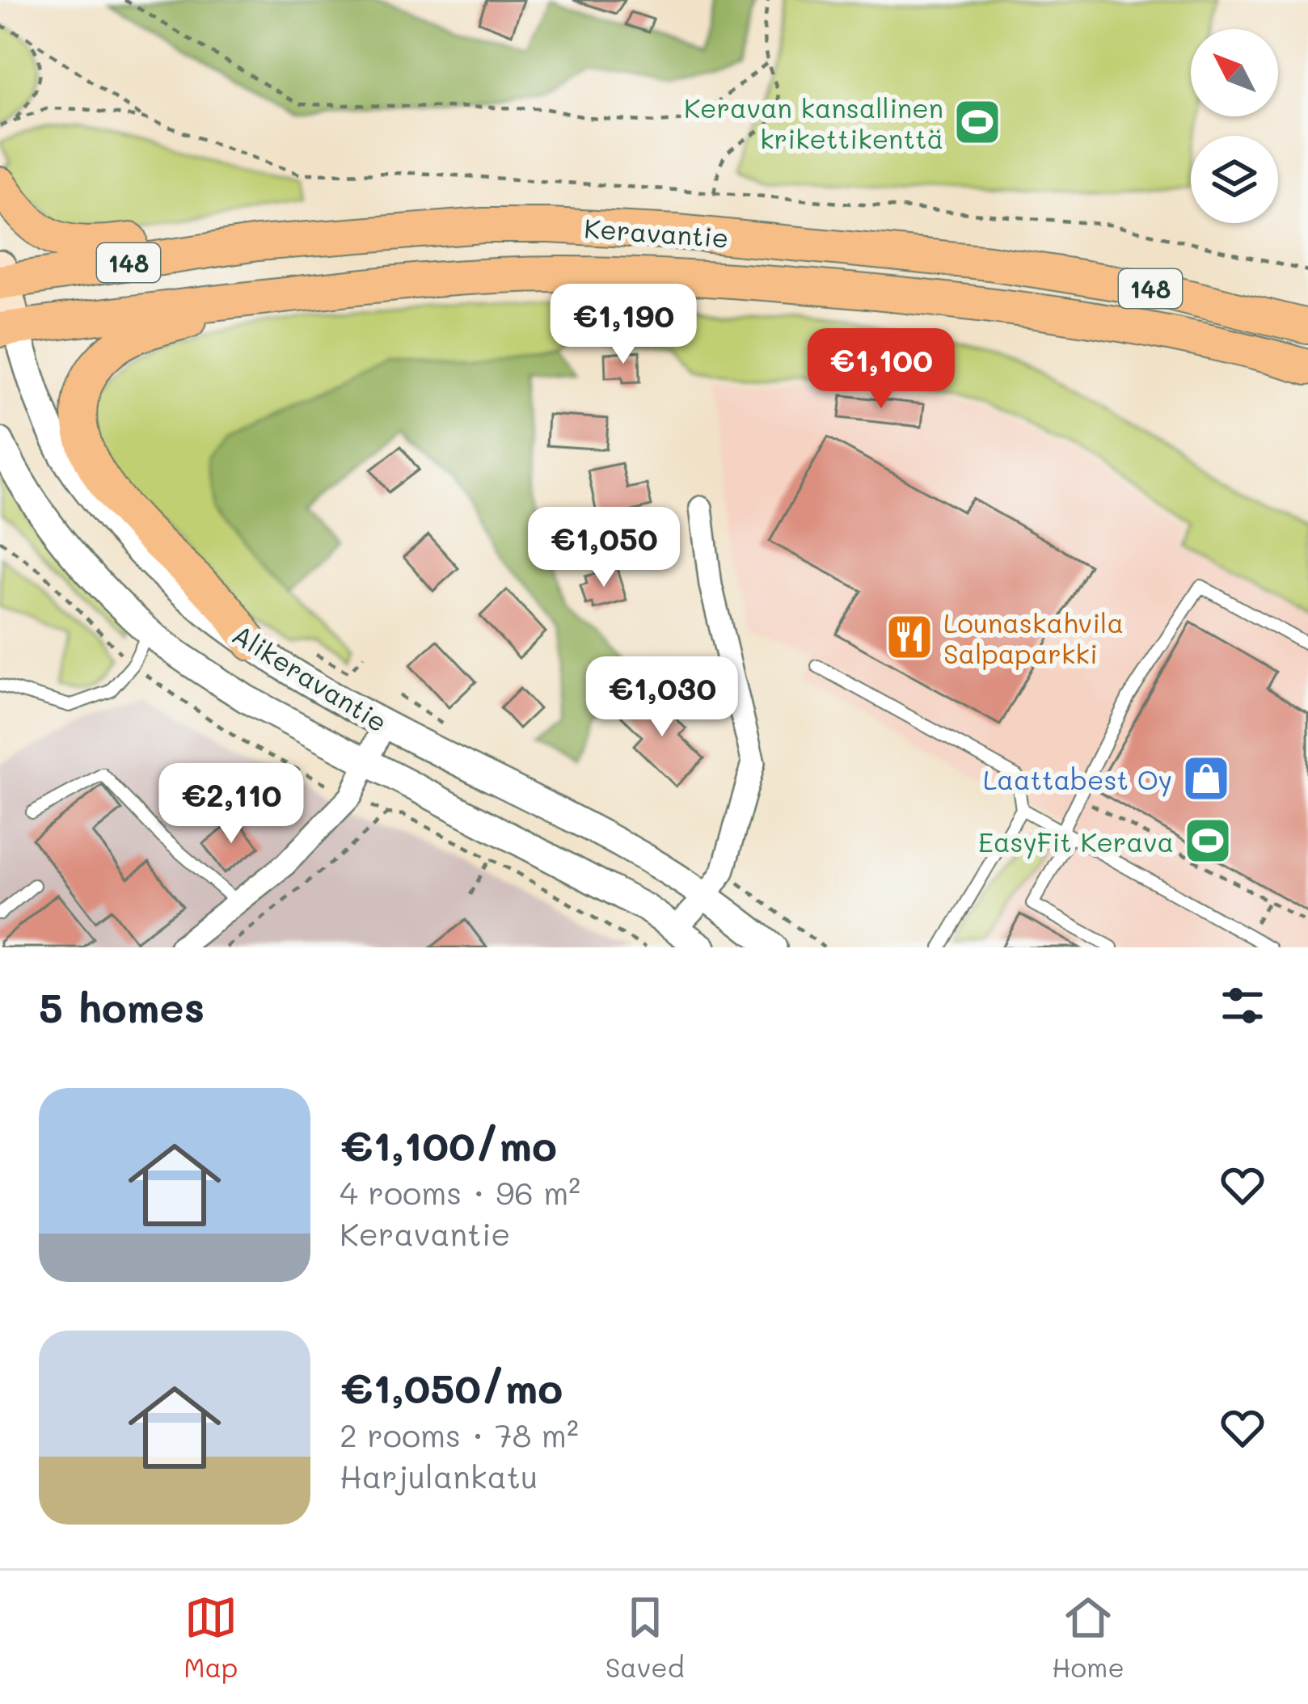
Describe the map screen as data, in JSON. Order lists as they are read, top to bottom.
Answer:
{
  "streets": {
    "main road": ["Keravantie", "148", "Alikeravantie"]
  },
  "crossings": [
    ["Keravantie", "Alikeravantie"]
  ],
  "places": {
    "sports": ["Keravan kansallinen krikettikenttä", "EasyFit Kerava"],
    "restaurant": ["Lounaskahvila Salpaparkki"],
    "shop": ["Laattabest Oy"]
  },
  "north": "top left",
  "page": {
    "price": [
      "€1,190",
      "€1,100",
      "€1,050",
      "€1,030",
      "€2,110"
    ],
    "heading": "5 homes",
    "list": [
      {
        "name": "€1,100/mo",
        "note": "4 rooms · 96 m² · Keravantie"
      },
      {
        "name": "€1,050/mo",
        "note": "2 rooms · 78 m² · Harjulankatu"
      }
    ],
    "tabs": ["Map", "Saved", "Home"]
  }
}
